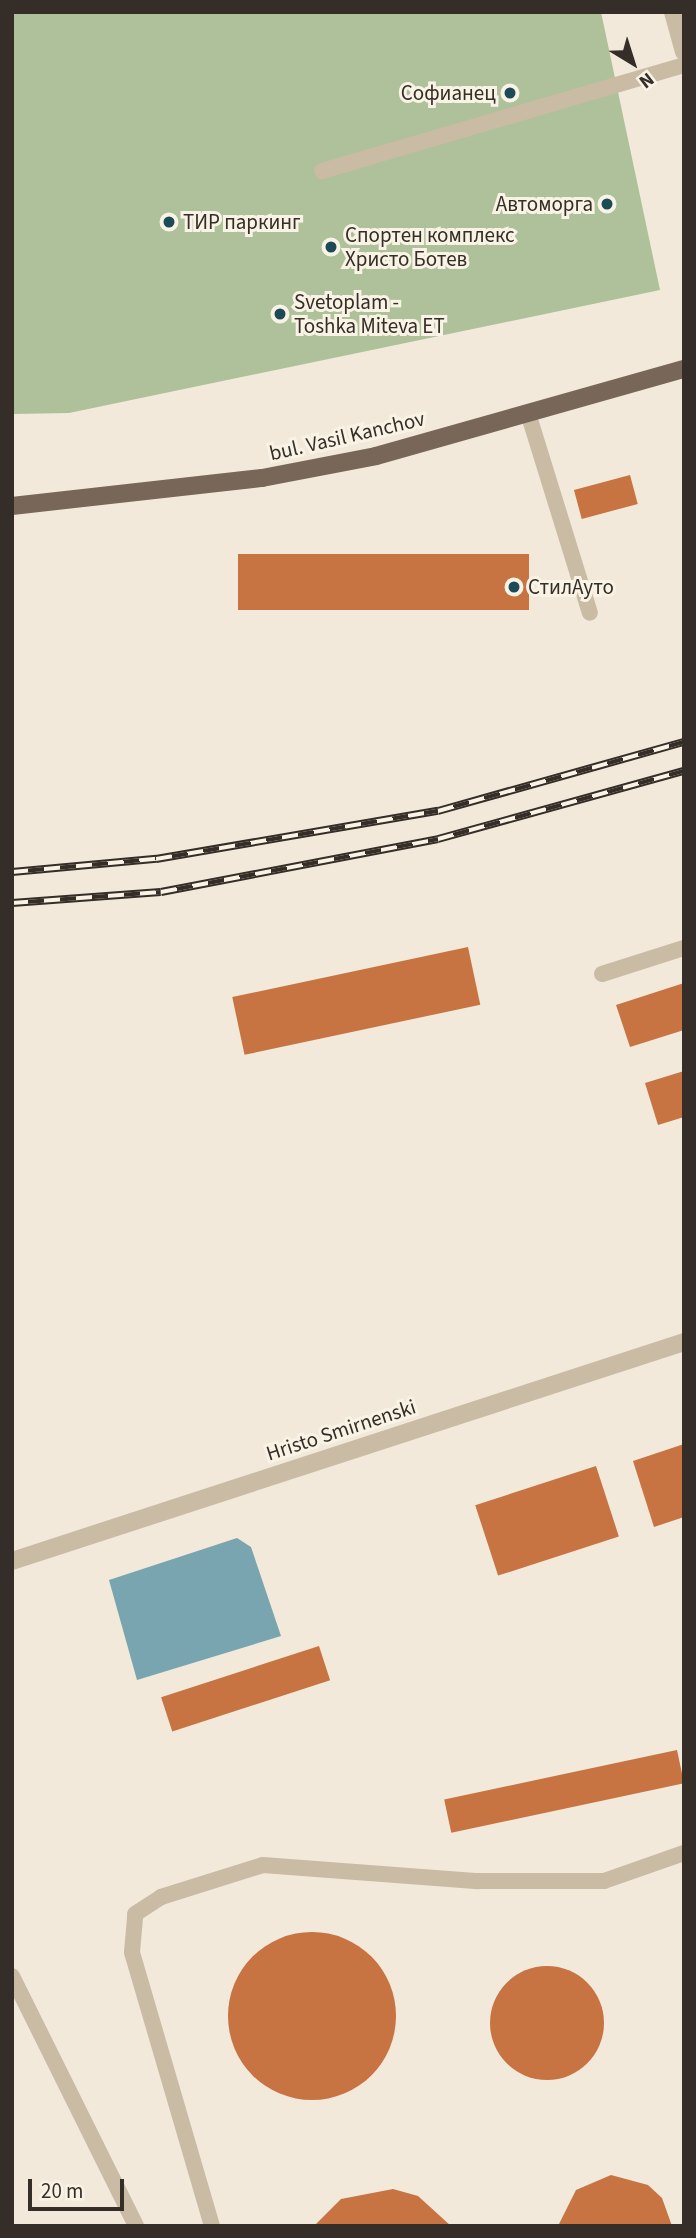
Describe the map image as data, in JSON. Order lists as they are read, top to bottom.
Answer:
{
  "streets": {
    "main road": ["bul. Vasil Kanchov"],
    "street": ["Hristo Smirnenski"]
  },
  "places": [
    "Софианец",
    "Автоморга",
    "ТИР паркинг",
    "Спортен комплекс Христо Ботев",
    "Svetoplam - Toshka Miteva ET",
    "СтилАуто"
  ],
  "scale_bar": "20 m",
  "north": "bottom right"
}
